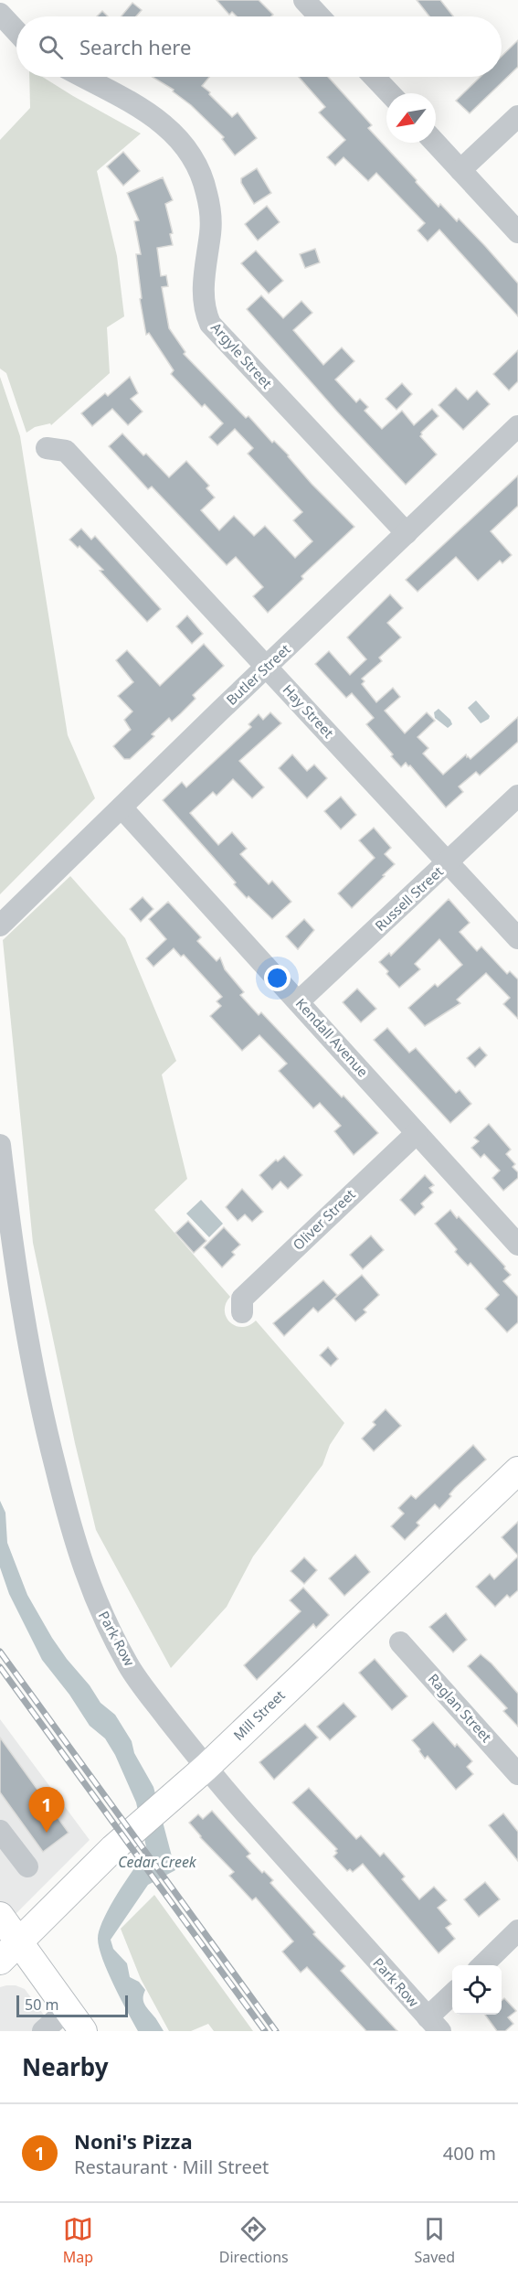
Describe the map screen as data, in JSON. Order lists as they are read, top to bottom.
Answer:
{
  "streets": {
    "main road": ["Mill Street"],
    "street": [
      "Argyle Street",
      "Butler Street",
      "Hay Street",
      "Russell Street",
      "Kendall Avenue",
      "Oliver Street",
      "Park Row",
      "Raglan Street"
    ]
  },
  "crossings": [
    ["Argyle Street", "Butler Street"],
    ["Butler Street", "Hay Street"],
    ["Butler Street", "Kendall Avenue"],
    ["Hay Street", "Russell Street"],
    ["Russell Street", "Kendall Avenue"],
    ["Kendall Avenue", "Oliver Street"],
    ["Park Row", "Mill Street"]
  ],
  "water": ["Cedar Creek"],
  "scale_bar": "50 m",
  "north": "bottom left",
  "page": {
    "search": "Search here",
    "pins": "1",
    "scale": "50 m",
    "heading": "Nearby",
    "list": [
      {
        "mark": "1",
        "name": "Noni's Pizza",
        "note": "Restaurant · Mill Street",
        "value": "400 m"
      }
    ],
    "nav": ["Map", "Directions", "Saved"]
  }
}
